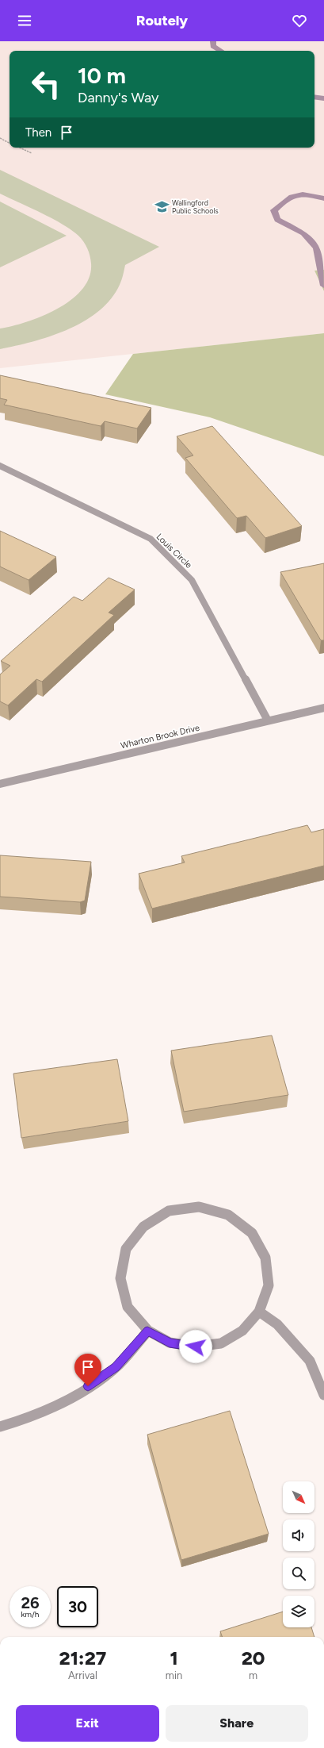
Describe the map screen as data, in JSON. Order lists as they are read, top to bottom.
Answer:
{
  "streets": {
    "street": ["Louis Circle", "Wharton Brook Drive"]
  },
  "crossings": [
    ["Louis Circle", "Wharton Brook Drive"]
  ],
  "places": {
    "school or university": ["Wallingford Public Schools"]
  },
  "north": "bottom right",
  "page": {
    "header": "Routely",
    "turn": ["10 m", "Danny's Way"],
    "then": "Then",
    "speed": "26 km/h",
    "limit": "30",
    "eta": [
      "21:27",
      "Arrival",
      "1",
      "min",
      "20",
      "m"
    ],
    "buttons": ["Exit", "Share"]
  }
}
